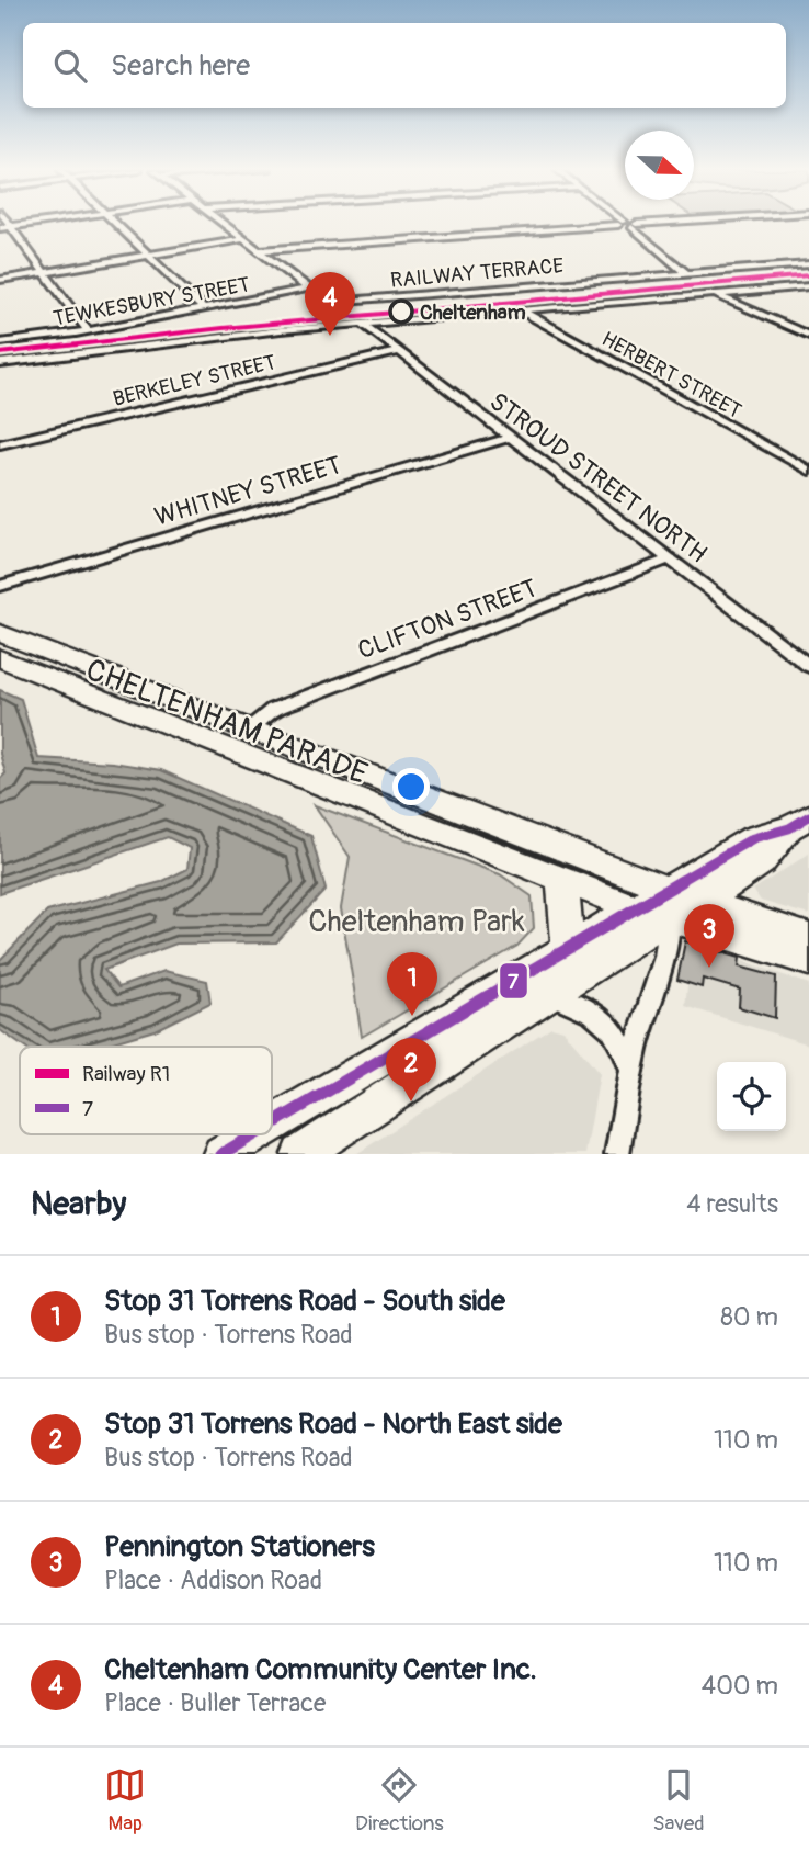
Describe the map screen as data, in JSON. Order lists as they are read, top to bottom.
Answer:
{
  "streets": {
    "main road": ["CHELTENHAM PARADE"],
    "street": [
      "RAILWAY TERRACE",
      "TEWKESBURY STREET",
      "HERBERT STREET",
      "BERKELEY STREET",
      "STROUD STREET NORTH",
      "WHITNEY STREET",
      "CLIFTON STREET"
    ]
  },
  "crossings": [
    ["BERKELEY STREET", "STROUD STREET NORTH"],
    ["STROUD STREET NORTH", "WHITNEY STREET"],
    ["STROUD STREET NORTH", "CLIFTON STREET"],
    ["CLIFTON STREET", "CHELTENHAM PARADE"]
  ],
  "parks": ["Cheltenham Park"],
  "places": ["Cheltenham"],
  "lines": ["rail line R1", "transit line 7"],
  "legend": ["Railway R1", "7"],
  "north": "right",
  "page": {
    "search": "Search here",
    "pins": [
      "4",
      "3",
      "1",
      "2"
    ],
    "heading": ["Nearby", "4 results"],
    "list": [
      {
        "mark": "1",
        "name": "Stop 31 Torrens Road - South side",
        "note": "Bus stop · Torrens Road",
        "value": "80 m"
      },
      {
        "mark": "2",
        "name": "Stop 31 Torrens Road - North East side",
        "note": "Bus stop · Torrens Road",
        "value": "110 m"
      },
      {
        "mark": "3",
        "name": "Pennington Stationers",
        "note": "Place · Addison Road",
        "value": "110 m"
      },
      {
        "mark": "4",
        "name": "Cheltenham Community Center Inc.",
        "note": "Place · Buller Terrace",
        "value": "400 m"
      }
    ],
    "nav": ["Map", "Directions", "Saved"]
  }
}
